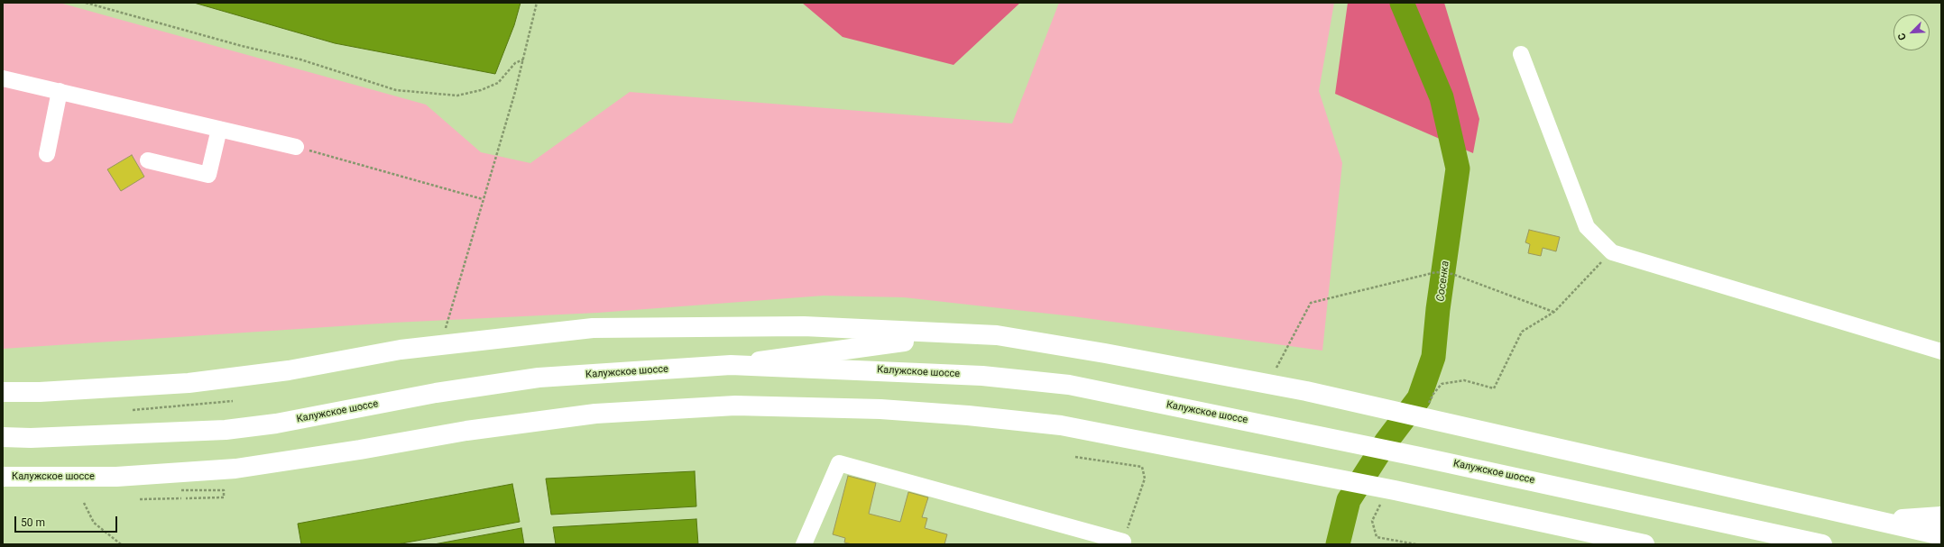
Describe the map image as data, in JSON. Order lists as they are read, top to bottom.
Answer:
{
  "streets": {
    "main road": ["Калужское шоссе"]
  },
  "water": ["Сосенка"],
  "scale_bar": "50 m",
  "north": "bottom left"
}
